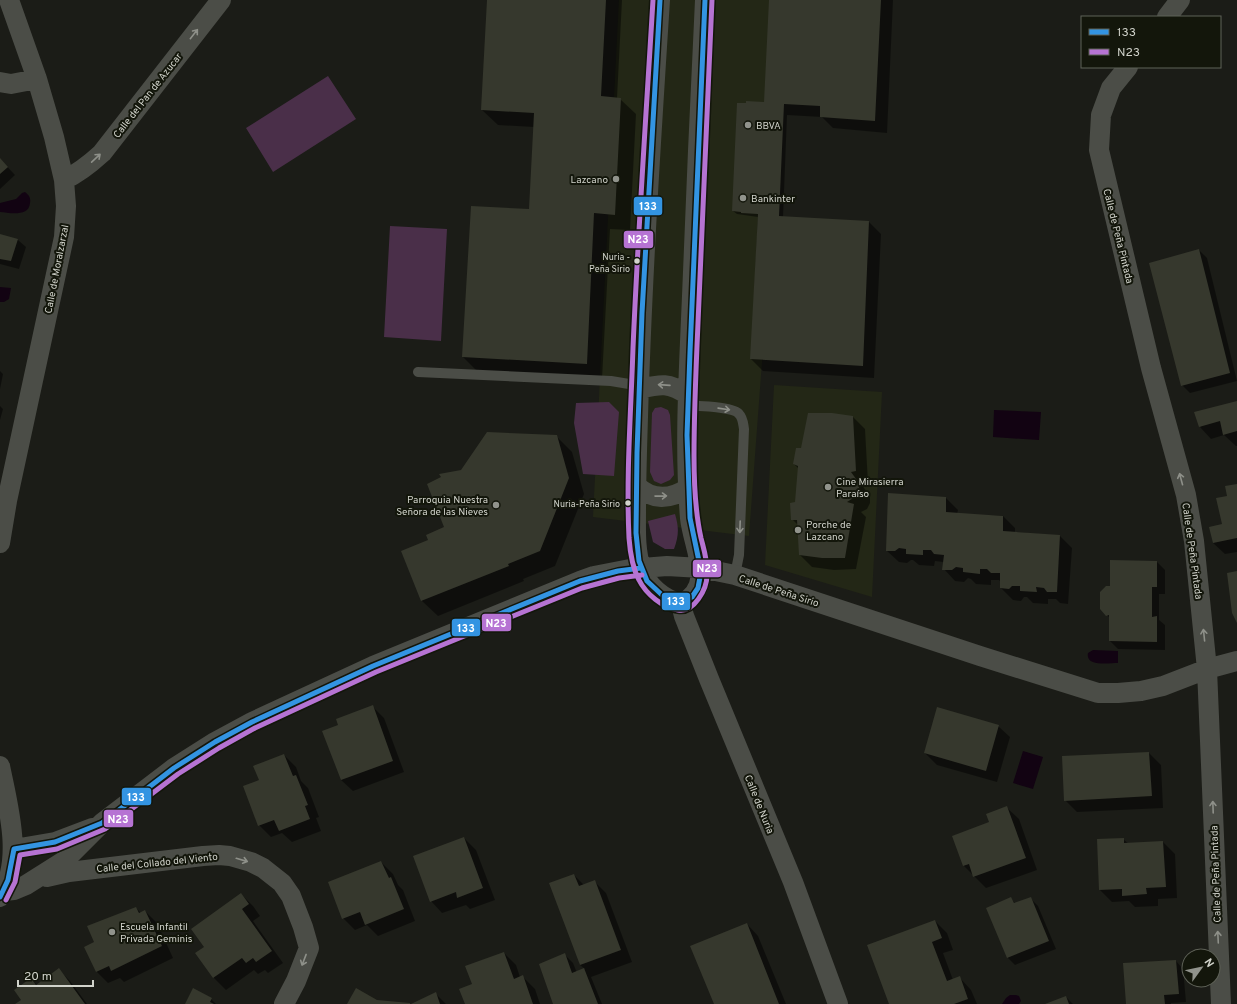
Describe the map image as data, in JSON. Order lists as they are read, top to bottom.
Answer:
{
  "streets": {
    "street": [
      "Calle del Pan de Azucar",
      "Calle de Peña Pintada",
      "Calle de Moralzarzal",
      "Calle de Peña Sirio",
      "Calle de Nuria",
      "Calle del Collado del Viento"
    ]
  },
  "crossings": [
    ["Calle del Pan de Azucar", "Calle de Moralzarzal"],
    ["Calle de Peña Pintada", "Calle de Peña Sirio"],
    ["Calle de Peña Sirio", "Calle del Collado del Viento"]
  ],
  "one_way": ["Calle del Pan de Azucar", "Calle de Peña Pintada"],
  "places": [
    "BBVA",
    "Lazcano",
    "Bankinter",
    "Nuria - Peña Sirio",
    "Cine Mirasierra Paraíso",
    "Nuria-Peña Sirio",
    "Parroquia Nuestra Señora de las Nieves",
    "Porche de Lazcano",
    "Escuela Infantil Privada Geminis"
  ],
  "lines": ["transit line 133", "transit line N23"],
  "legend": ["133", "N23"],
  "scale_bar": "20 m",
  "north": "top right"
}
